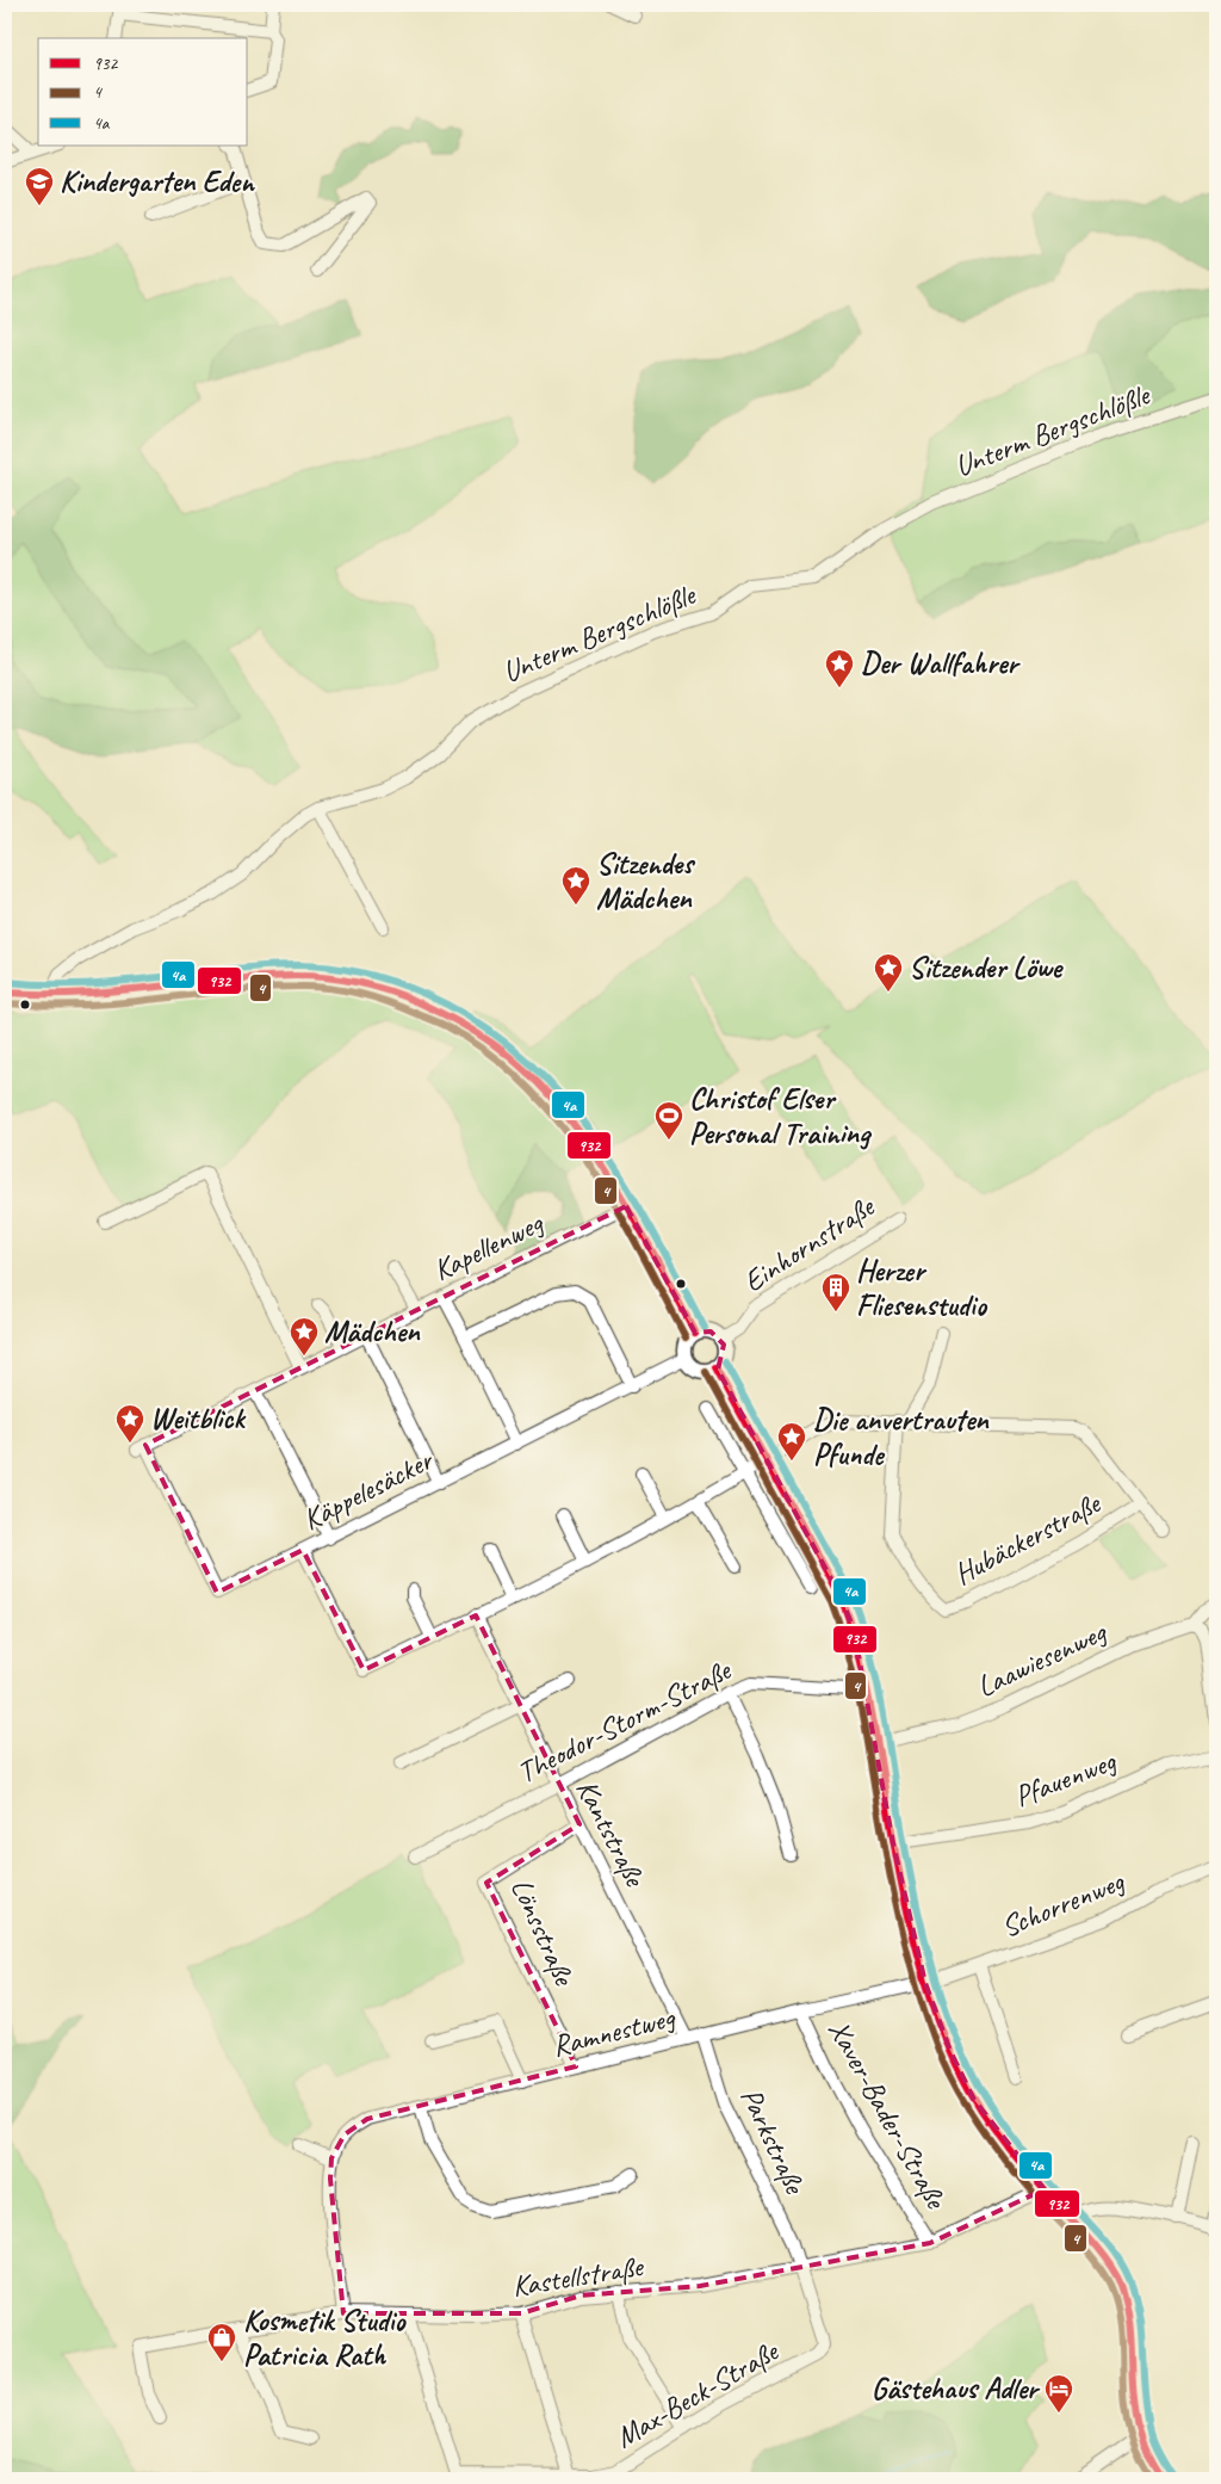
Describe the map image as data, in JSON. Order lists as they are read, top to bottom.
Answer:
{
  "streets": {
    "street": [
      "Unterm Bergschlößle",
      "Einhornstraße",
      "Kapellenweg",
      "Käppelesäcker",
      "Hubäckerstraße",
      "Laawiesenweg",
      "Theodor-Storm-Straße",
      "Pfauenweg",
      "Kantstraße",
      "Schorrenweg",
      "Lönsstraße",
      "Ramnestweg",
      "Xaver-Bader-Straße",
      "Parkstraße",
      "Kastellstraße",
      "Max-Beck-Straße"
    ]
  },
  "crossings": [
    ["Einhornstraße", "Käppelesäcker"],
    ["Theodor-Storm-Straße", "Kantstraße"],
    ["Kantstraße", "Lönsstraße"],
    ["Kantstraße", "Ramnestweg"],
    ["Schorrenweg", "Ramnestweg"],
    ["Lönsstraße", "Ramnestweg"],
    ["Ramnestweg", "Xaver-Bader-Straße"],
    ["Ramnestweg", "Parkstraße"],
    ["Xaver-Bader-Straße", "Kastellstraße"],
    ["Parkstraße", "Kastellstraße"],
    ["Parkstraße", "Max-Beck-Straße"],
    ["Kastellstraße", "Max-Beck-Straße"]
  ],
  "places": {
    "school or university": ["Kindergarten Eden"],
    "place": [
      "Der Wallfahrer",
      "Sitzendes Mädchen",
      "Sitzender Löwe",
      "Mädchen",
      "Weitblick",
      "Die anvertrauten Pfunde"
    ],
    "sports": ["Christof Elser Personal Training"],
    "building": ["Herzer Fliesenstudio"],
    "shop": ["Kosmetik Studio Patricia Rath"],
    "hotel": ["Gästehaus Adler"]
  },
  "lines": ["transit line 4a", "transit line 932", "transit line 4"],
  "legend": ["932", "4", "4a"]
}
